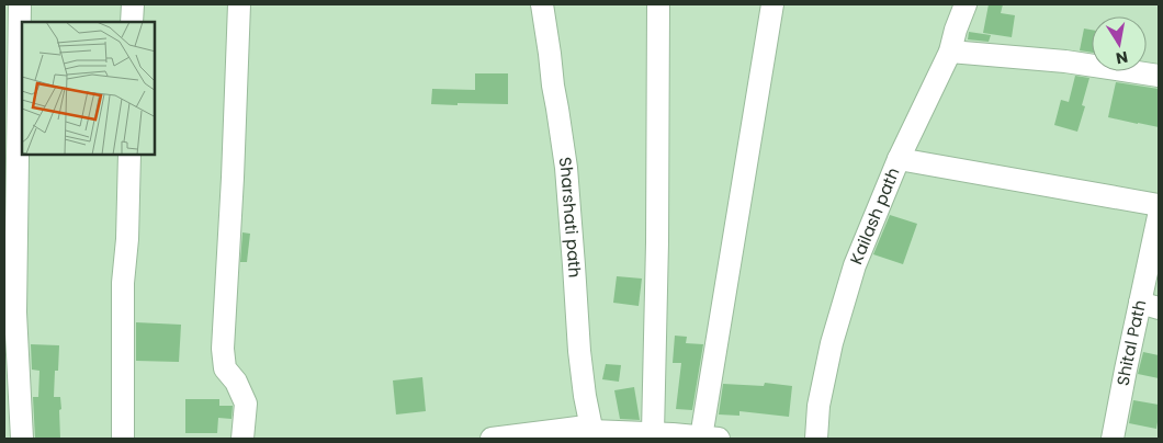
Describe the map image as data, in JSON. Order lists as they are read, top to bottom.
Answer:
{
  "streets": {
    "street": ["Kailash path", "Sharshati path", "Shital Path"]
  },
  "north": "bottom"
}
